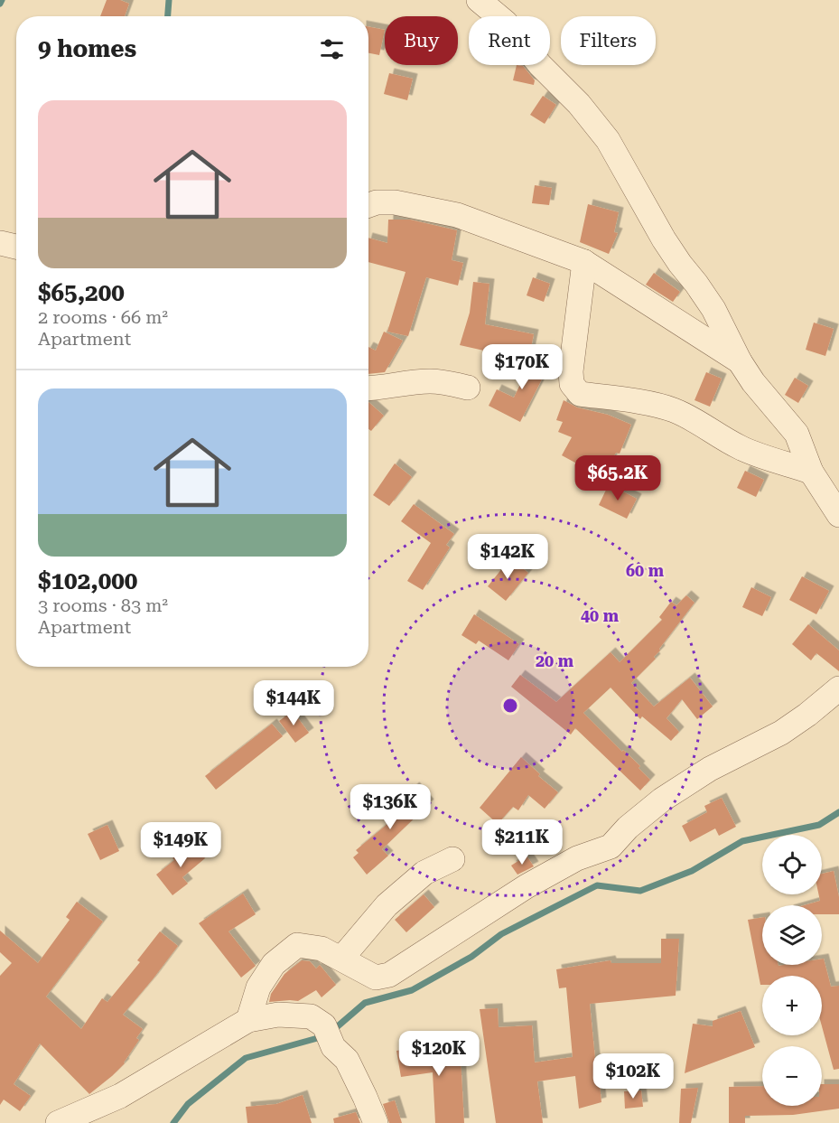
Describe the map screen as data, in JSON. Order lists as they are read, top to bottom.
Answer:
{
  "page": {
    "chip": ["Buy", "Rent", "Filters"],
    "heading": "9 homes",
    "list": [
      {
        "name": "$65,200",
        "note": "2 rooms · 66 m² · Apartment"
      },
      {
        "name": "$102,000",
        "note": "3 rooms · 83 m² · Apartment"
      }
    ],
    "price": [
      "$170K",
      "$65.2K",
      "$142K",
      "$144K",
      "$136K",
      "$211K",
      "$149K",
      "$120K",
      "$102K"
    ],
    "map_buttons": ["+", "−"]
  },
  "rings": ["60 m", "40 m", "20 m"]
}
